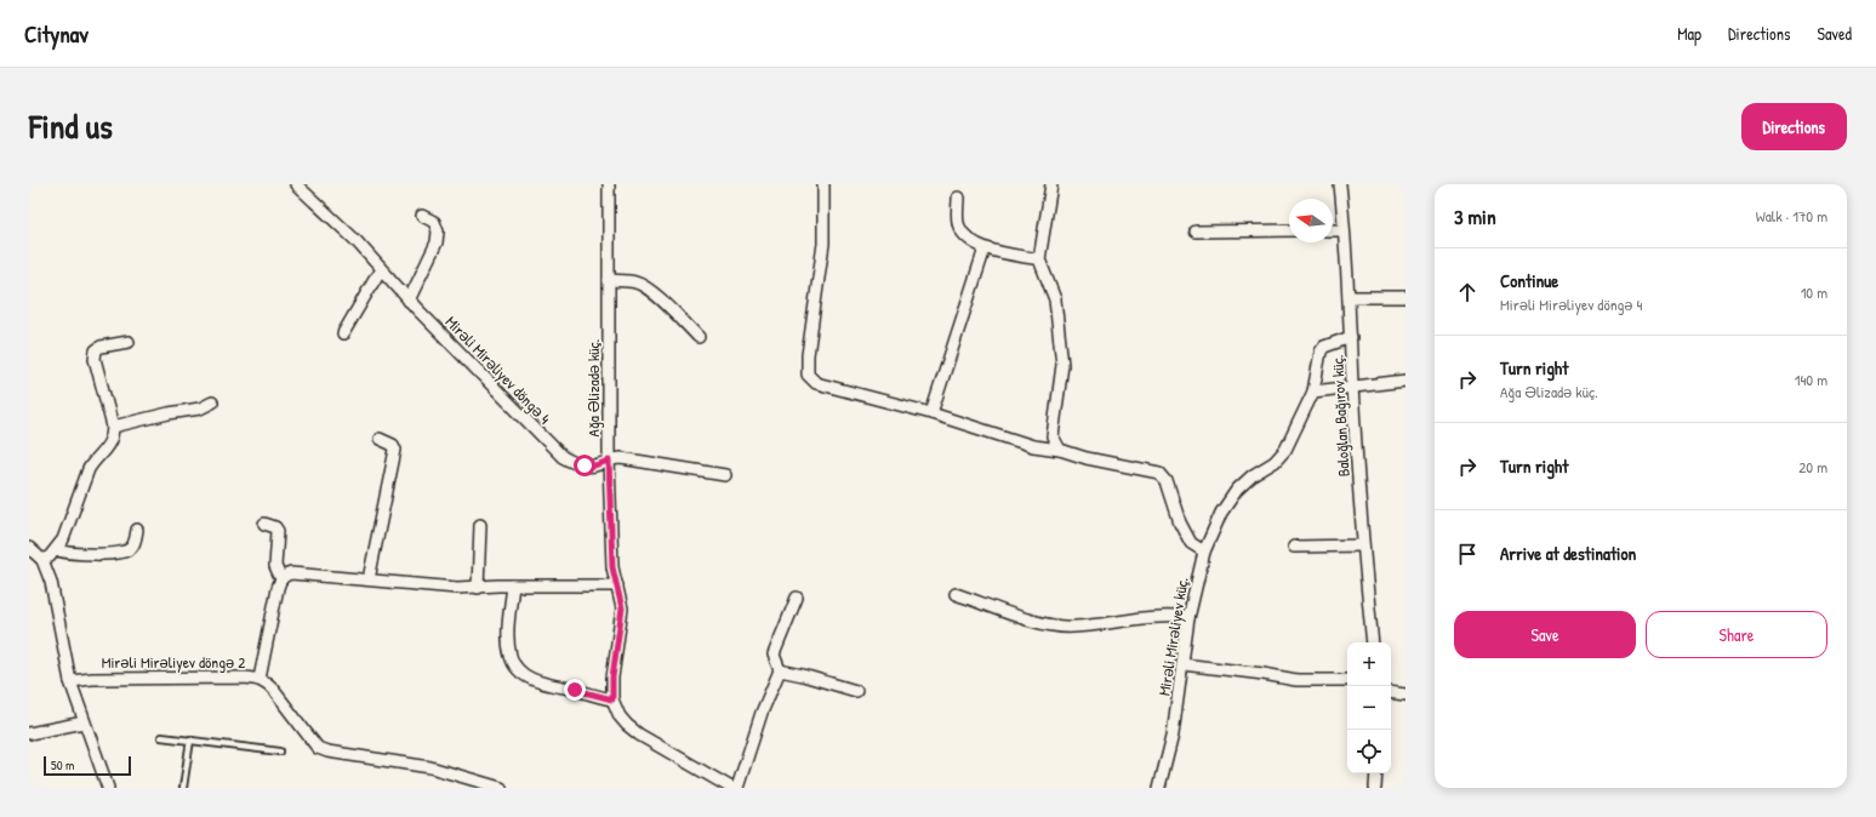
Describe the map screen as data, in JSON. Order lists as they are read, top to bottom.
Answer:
{
  "streets": {
    "street": [
      "Mirəli Mirəliyev döngə 4",
      "Ağa Əlizadə küç.",
      "Baloğlan Bağırov küç.",
      "Mirəli Mirəliyev küç.",
      "Mirəli Mirəliyev döngə 2"
    ]
  },
  "crossings": [
    ["Mirəli Mirəliyev döngə 4", "Ağa Əlizadə küç."],
    ["Baloğlan Bağırov küç.", "Mirəli Mirəliyev küç."]
  ],
  "scale_bar": "50 m",
  "north": "left",
  "page": {
    "header": "Citynav",
    "nav": ["Map", "Directions", "Saved"],
    "title": "Find us",
    "buttons": [
      "Directions",
      ["Save", "Share"]
    ],
    "heading": ["3 min", "Walk · 170 m"],
    "list": [
      ["Continue", "Mirəli Mirəliyev döngə 4", "10 m"],
      ["Turn right", "Ağa Əlizadə küç.", "140 m"],
      ["Turn right", "20 m"],
      "Arrive at destination"
    ],
    "map_buttons": ["+", "−"],
    "scale": "50 m"
  }
}
